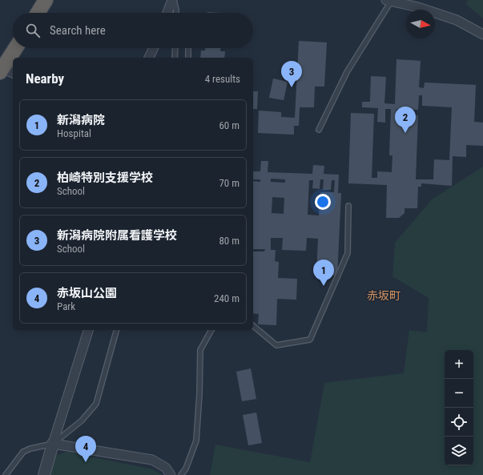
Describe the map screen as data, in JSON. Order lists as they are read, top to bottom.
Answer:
{
  "districts": ["赤坂町"],
  "north": "right",
  "page": {
    "search": "Search here",
    "heading": ["Nearby", "4 results"],
    "pins": [
      "3",
      "2",
      "1",
      "4"
    ],
    "list": [
      {
        "mark": "1",
        "name": "新潟病院",
        "note": "Hospital",
        "value": "60 m"
      },
      {
        "mark": "2",
        "name": "柏崎特別支援学校",
        "note": "School",
        "value": "70 m"
      },
      {
        "mark": "3",
        "name": "新潟病院附属看護学校",
        "note": "School",
        "value": "80 m"
      },
      {
        "mark": "4",
        "name": "赤坂山公園",
        "note": "Park",
        "value": "240 m"
      }
    ],
    "map_buttons": ["+", "−"]
  }
}
